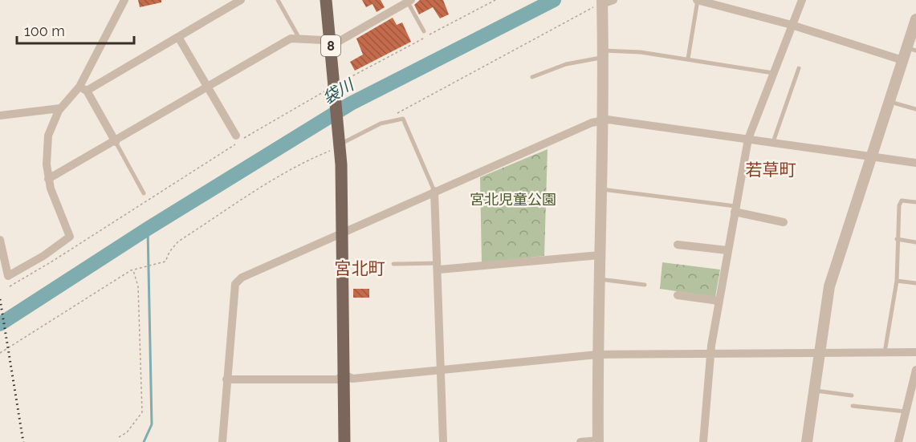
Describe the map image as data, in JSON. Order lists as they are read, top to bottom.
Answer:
{
  "streets": {
    "main road": ["8"]
  },
  "districts": ["若草町", "宮北町"],
  "water": ["袋川"],
  "parks": ["宮北児童公園"],
  "scale_bar": "100 m"
}
